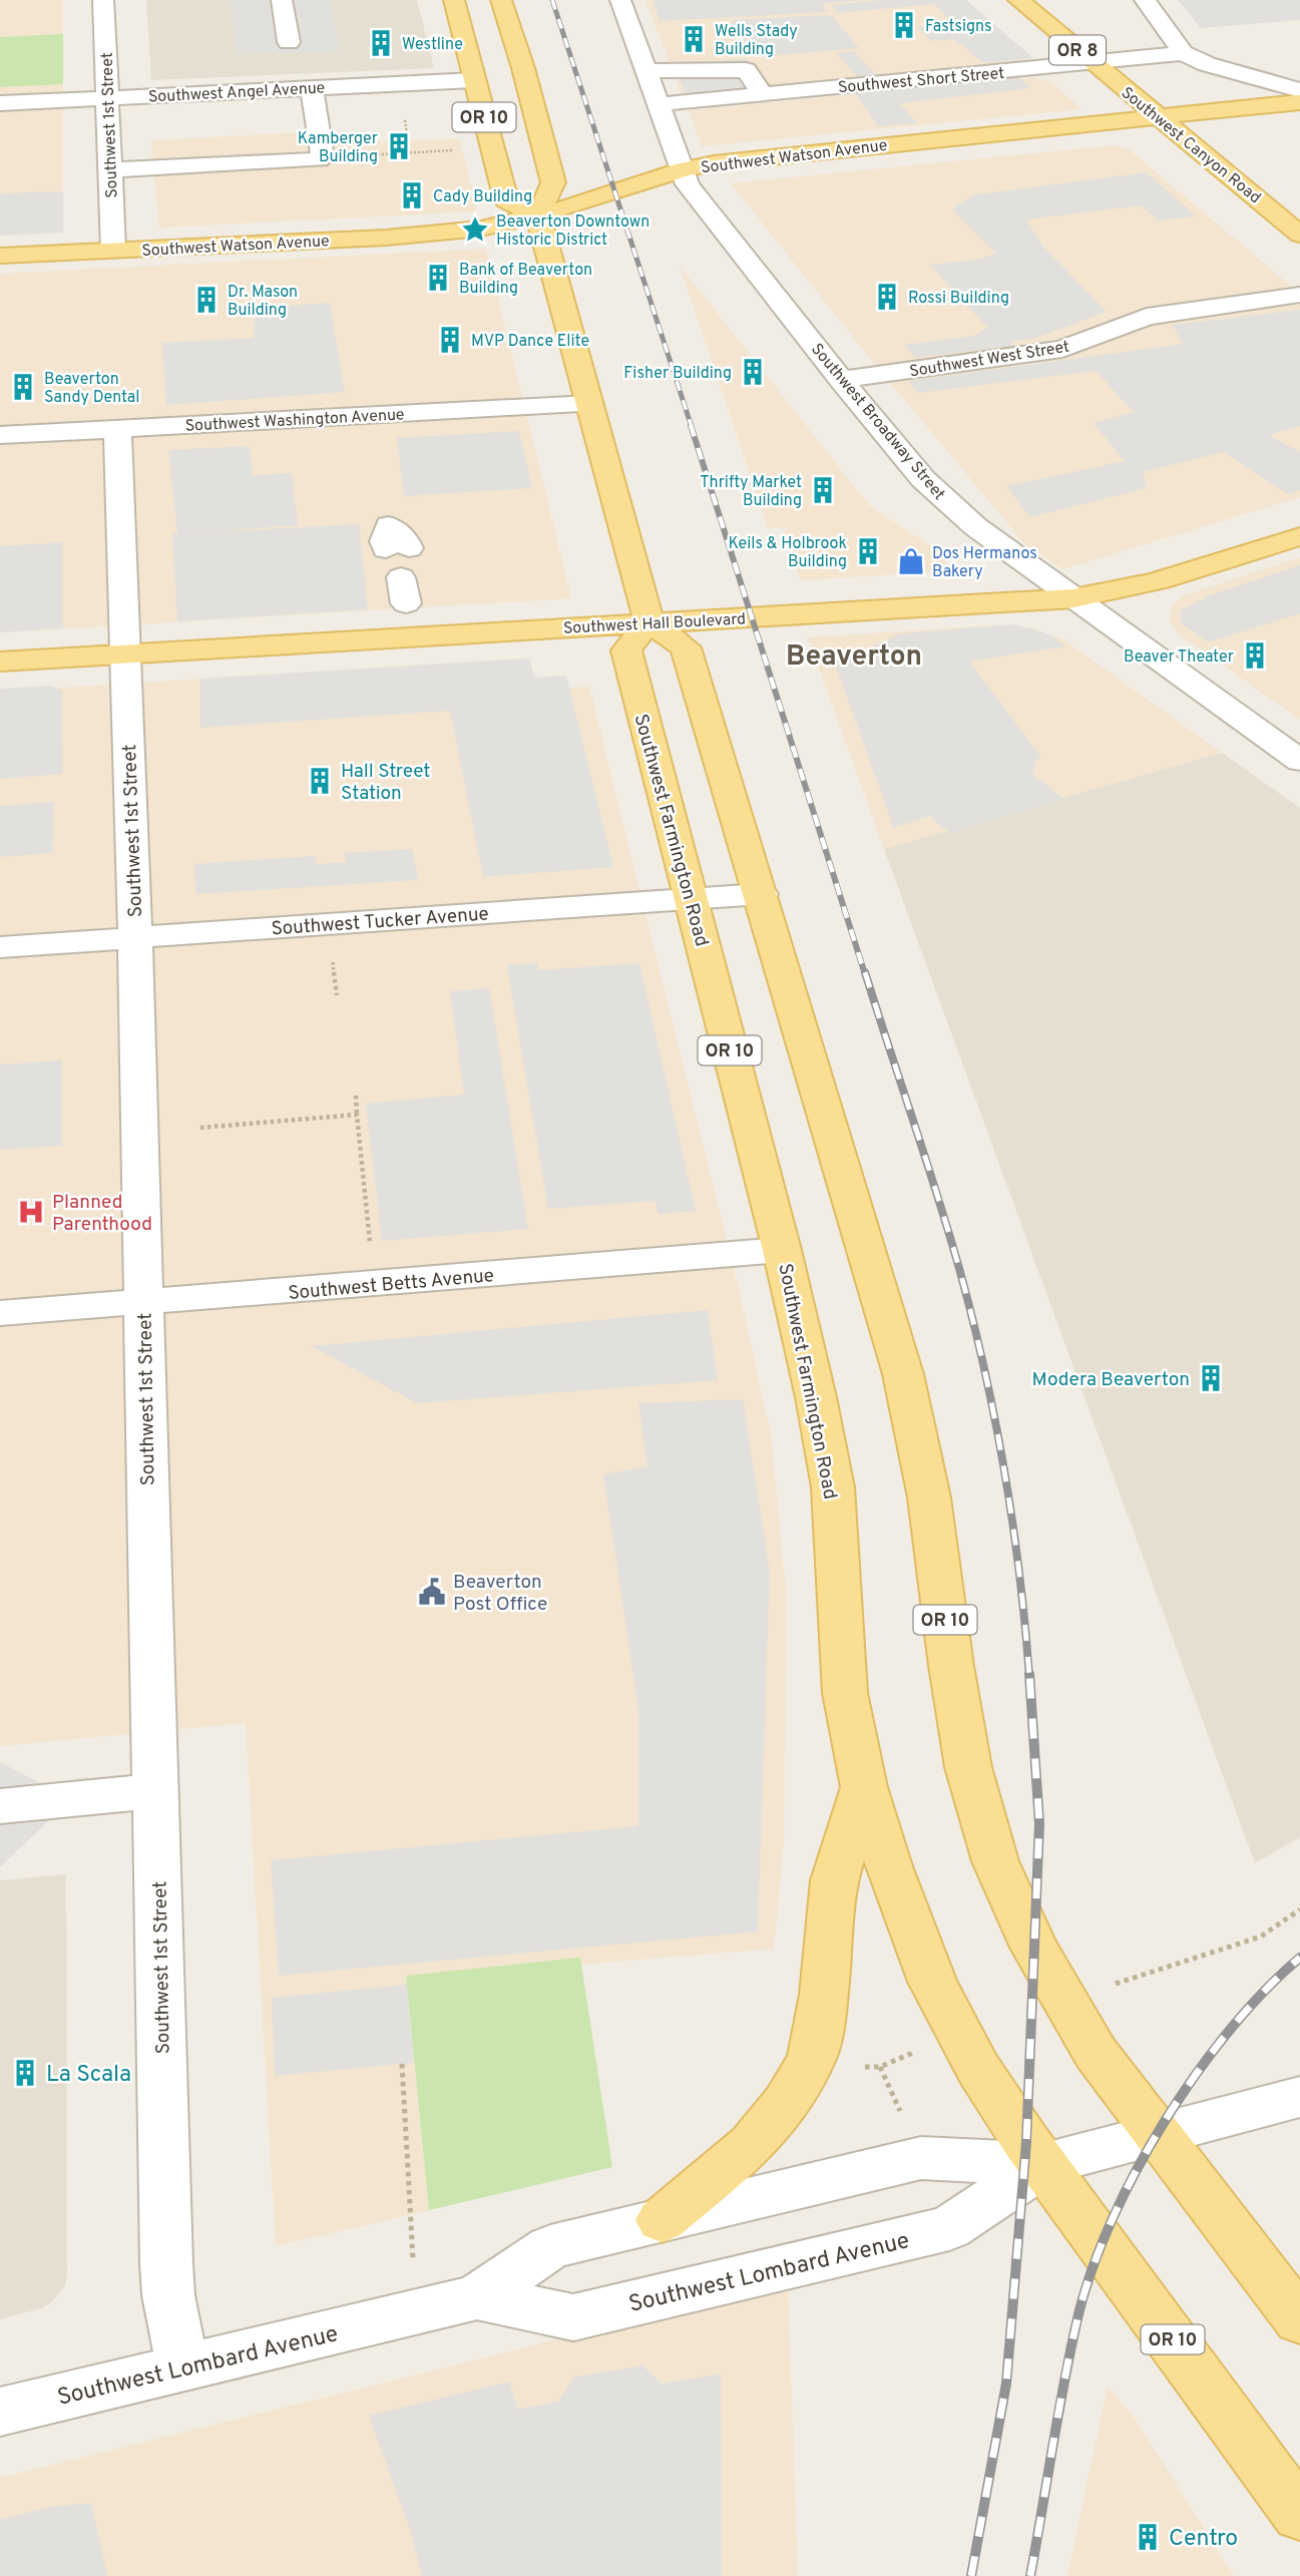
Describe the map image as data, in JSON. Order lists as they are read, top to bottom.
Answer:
{
  "streets": {
    "main road": [
      "OR 8",
      "OR 10",
      "Southwest Canyon Road",
      "Southwest Watson Avenue",
      "Southwest Hall Boulevard",
      "Southwest Farmington Road"
    ],
    "street": [
      "Southwest Short Street",
      "Southwest Angel Avenue",
      "Southwest 1st Street",
      "Southwest West Street",
      "Southwest Washington Avenue",
      "Southwest Broadway Street",
      "Southwest Tucker Avenue",
      "Southwest Betts Avenue",
      "Southwest Lombard Avenue"
    ]
  },
  "crossings": [
    ["Southwest Short Street", "Southwest Canyon Road"],
    ["Southwest Short Street", "Southwest Broadway Street"],
    ["Southwest Angel Avenue", "OR 10"],
    ["Southwest Angel Avenue", "Southwest 1st Street"],
    ["OR 10", "Southwest Watson Avenue"],
    ["OR 10", "Southwest Hall Boulevard"],
    ["OR 10", "Southwest Farmington Road"],
    ["OR 10", "Southwest Tucker Avenue"],
    ["OR 10", "Southwest Lombard Avenue"],
    ["Southwest 1st Street", "Southwest Watson Avenue"],
    ["Southwest 1st Street", "Southwest Washington Avenue"],
    ["Southwest 1st Street", "Southwest Hall Boulevard"],
    ["Southwest 1st Street", "Southwest Tucker Avenue"],
    ["Southwest 1st Street", "Southwest Betts Avenue"],
    ["Southwest 1st Street", "Southwest Lombard Avenue"],
    ["Southwest Canyon Road", "Southwest Watson Avenue"],
    ["Southwest Watson Avenue", "Southwest Broadway Street"],
    ["Southwest West Street", "Southwest Broadway Street"],
    ["Southwest Broadway Street", "Southwest Hall Boulevard"],
    ["Southwest Hall Boulevard", "Southwest Farmington Road"],
    ["Southwest Farmington Road", "Southwest Tucker Avenue"],
    ["Southwest Farmington Road", "Southwest Betts Avenue"],
    ["Southwest Farmington Road", "Southwest Lombard Avenue"]
  ],
  "districts": ["Beaverton"],
  "places": {
    "building": [
      "Fastsigns",
      "Wells Stady Building",
      "Westline",
      "Kamberger Building",
      "Cady Building",
      "Bank of Beaverton Building",
      "Rossi Building",
      "Dr. Mason Building",
      "MVP Dance Elite",
      "Fisher Building",
      "Beaverton Sandy Dental",
      "Thrifty Market Building",
      "Keils & Holbrook Building",
      "Beaver Theater",
      "Hall Street Station",
      "Modera Beaverton",
      "La Scala",
      "Centro"
    ],
    "place": ["Beaverton Downtown Historic District"],
    "shop": ["Dos Hermanos Bakery"],
    "hospital": ["Planned Parenthood"],
    "public building": ["Beaverton Post Office"]
  }
}
